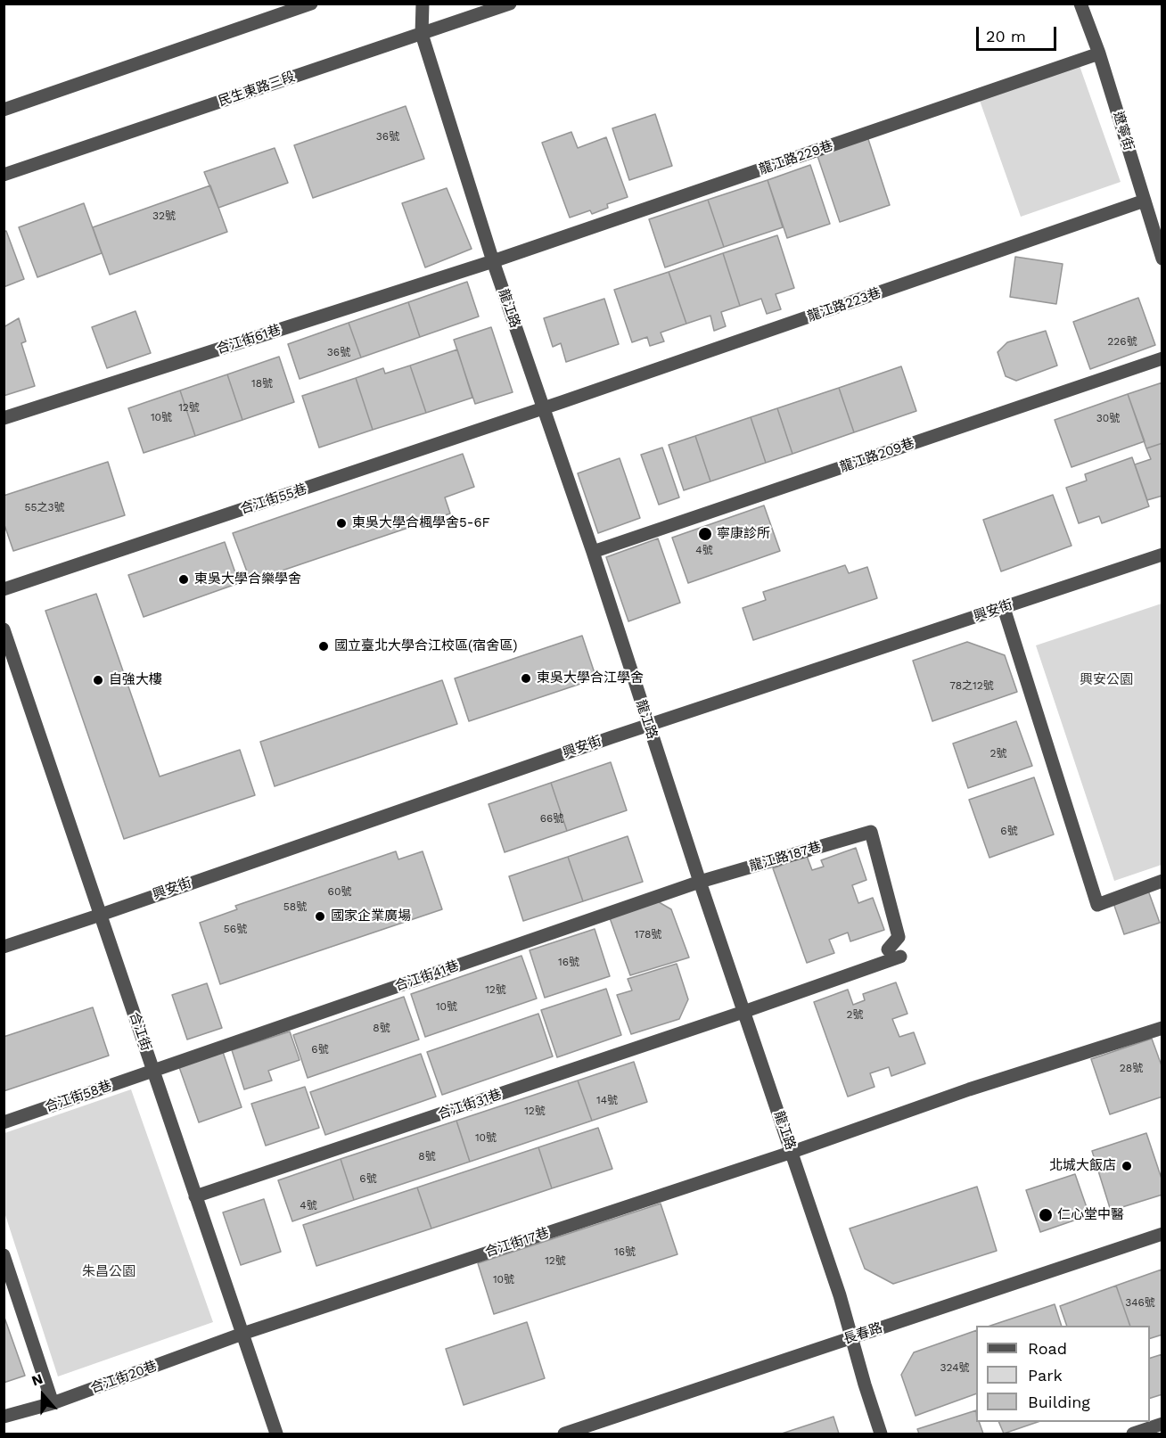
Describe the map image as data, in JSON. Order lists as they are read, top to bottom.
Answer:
{
  "streets": {
    "street": [
      "民生東路三段",
      "遼寧街",
      "龍江路229巷",
      "龍江路223巷",
      "龍江路",
      "合江街61巷",
      "龍江路209巷",
      "合江街55巷",
      "興安街",
      "龍江路187巷",
      "合江街41巷",
      "合江街",
      "合江街58巷",
      "合江街31巷",
      "合江街17巷",
      "長春路",
      "合江街20巷"
    ]
  },
  "crossings": [
    ["民生東路三段", "龍江路"],
    ["遼寧街", "龍江路229巷"],
    ["遼寧街", "龍江路223巷"],
    ["龍江路229巷", "龍江路"],
    ["龍江路229巷", "合江街61巷"],
    ["龍江路223巷", "龍江路"],
    ["龍江路223巷", "合江街55巷"],
    ["龍江路", "合江街61巷"],
    ["龍江路", "龍江路209巷"],
    ["龍江路", "合江街55巷"],
    ["龍江路", "興安街"],
    ["龍江路", "龍江路187巷"],
    ["龍江路", "合江街41巷"],
    ["龍江路", "合江街31巷"],
    ["龍江路", "合江街17巷"],
    ["龍江路", "長春路"],
    ["興安街", "合江街"],
    ["龍江路187巷", "合江街41巷"],
    ["合江街41巷", "合江街"],
    ["合江街41巷", "合江街58巷"],
    ["合江街", "合江街58巷"],
    ["合江街", "合江街31巷"],
    ["合江街", "合江街17巷"],
    ["合江街", "合江街20巷"],
    ["合江街17巷", "合江街20巷"]
  ],
  "parks": ["興安公園", "朱昌公園"],
  "places": [
    "東吳大學合楓學舍5-6F",
    "寧康診所",
    "東吳大學合樂學舍",
    "國立臺北大學合江校區(宿舍區)",
    "東吳大學合江學舍",
    "自強大樓",
    "國家企業廣場",
    "北城大飯店",
    "仁心堂中醫"
  ],
  "house_numbers": [
    "36號",
    "32號",
    "226號",
    "36號",
    "18號",
    "12號",
    "10號",
    "30號",
    "55之3號",
    "4號",
    "78之12號",
    "2號",
    "66號",
    "6號",
    "60號",
    "58號",
    "56號",
    "178號",
    "16號",
    "12號",
    "10號",
    "2號",
    "8號",
    "6號",
    "28號",
    "14號",
    "12號",
    "10號",
    "8號",
    "6號",
    "4號",
    "16號",
    "12號",
    "10號",
    "346號",
    "324號"
  ],
  "legend": ["Road", "Park", "Building"],
  "scale_bar": "20 m",
  "north": "top"
}
